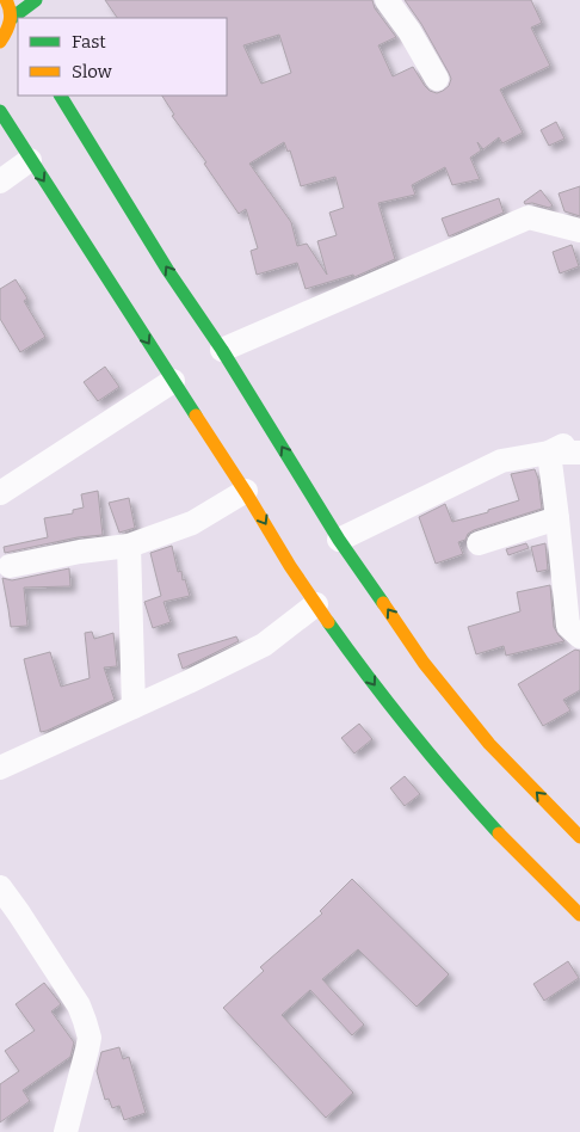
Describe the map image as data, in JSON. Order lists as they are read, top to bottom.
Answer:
{
  "legend": ["Fast", "Slow"]
}
